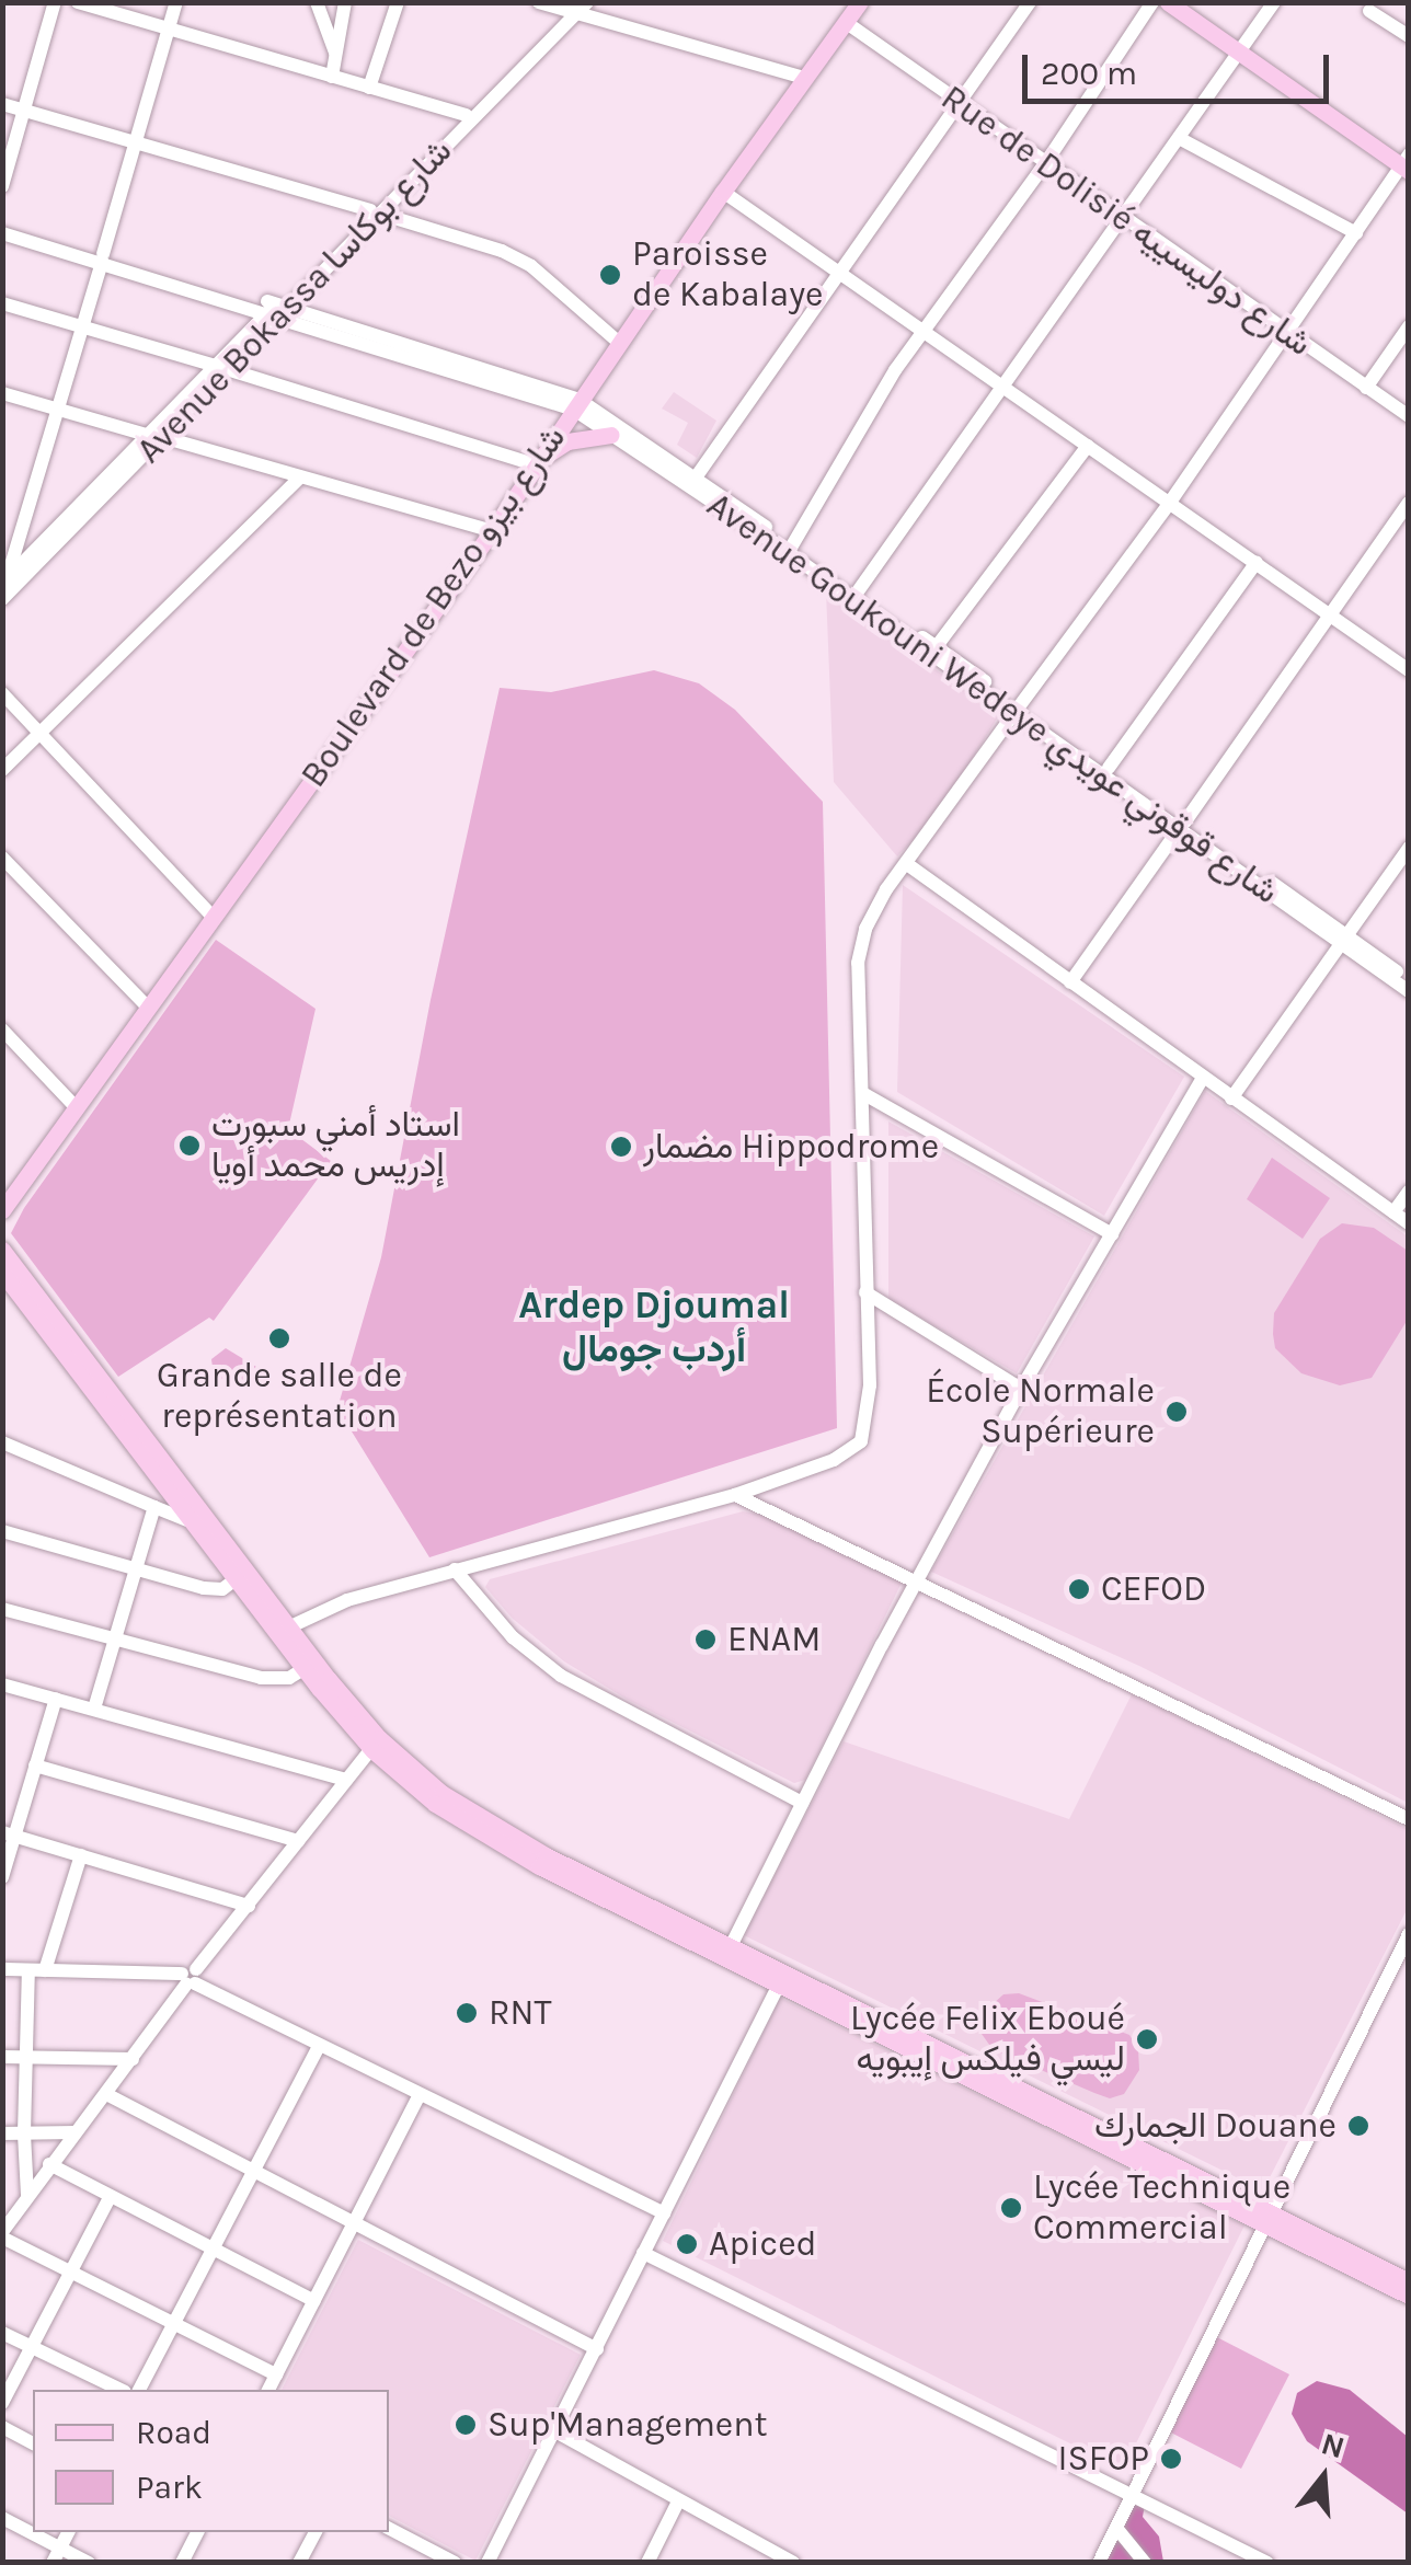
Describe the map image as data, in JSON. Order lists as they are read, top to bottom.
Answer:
{
  "streets": {
    "main road": ["Boulevard de Bezo شارع بيزو"],
    "street": ["Rue de Dolisié شارع دوليسييه", "Avenue Bokassa شارع بوكاسا", "Avenue Goukouni Wedeye شارع قوقوني عويدي"]
  },
  "crossings": [
    ["Rue de Dolisié شارع دوليسييه", "Boulevard de Bezo شارع بيزو"],
    ["Boulevard de Bezo شارع بيزو", "Avenue Goukouni Wedeye شارع قوقوني عويدي"]
  ],
  "districts": ["Ardep Djoumal أردب جومال"],
  "places": [
    "Paroisse de Kabalaye",
    "استاد أمني سبورت إدريس محمد أويا",
    "مضمار Hippodrome",
    "Grande salle de représentation",
    "École Normale Supérieure",
    "CEFOD",
    "ENAM",
    "RNT",
    "Lycée Felix Eboué ليسي فيلكس إيبويه",
    "الجمارك Douane",
    "Lycée Technique Commercial",
    "Apiced",
    "Sup'Management",
    "ISFOP"
  ],
  "legend": ["Road", "Park"],
  "scale_bar": "200 m",
  "north": "top"
}
